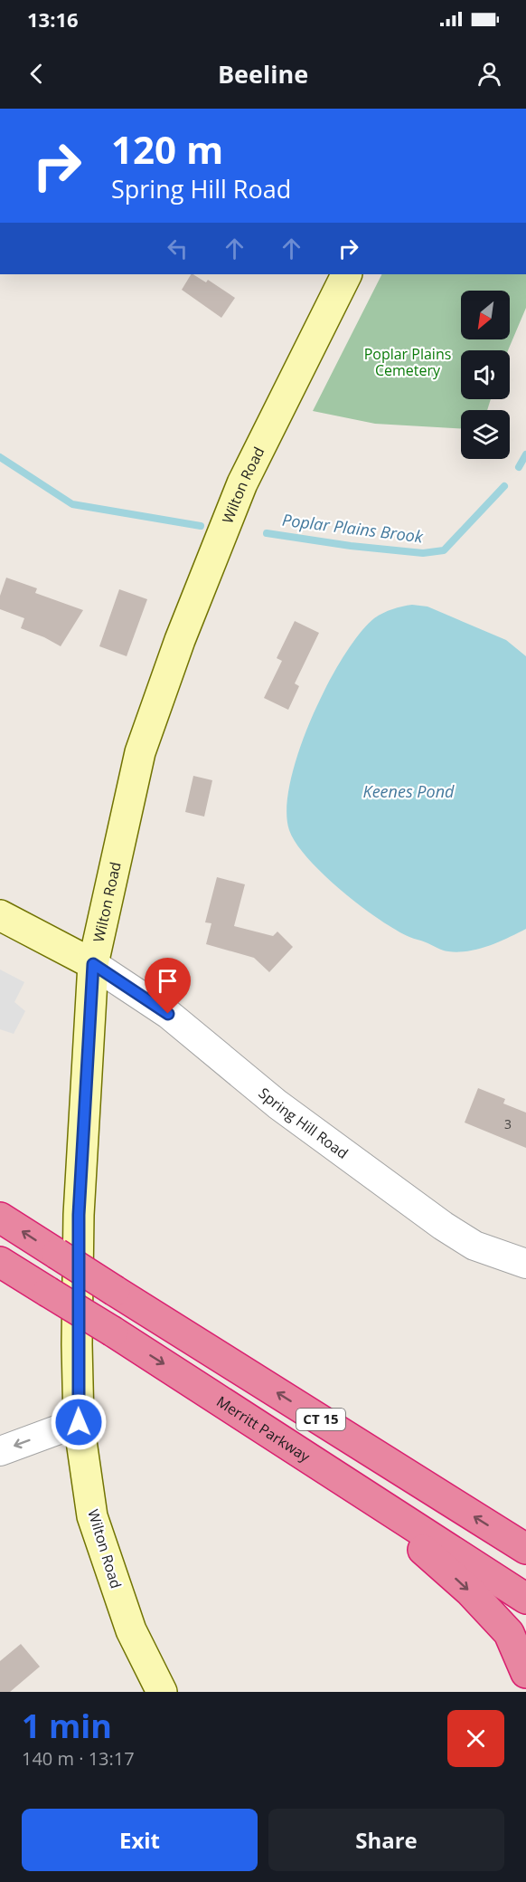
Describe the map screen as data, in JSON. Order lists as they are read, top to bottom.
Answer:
{
  "streets": {
    "highway": ["CT 15", "Merritt Parkway"],
    "main road": ["Wilton Road"],
    "street": ["Spring Hill Road"]
  },
  "crossings": [
    ["Wilton Road", "Spring Hill Road"]
  ],
  "water": ["Poplar Plains Brook", "Keenes Pond"],
  "parks": ["Poplar Plains Cemetery"],
  "house_numbers": ["3"],
  "north": "bottom left",
  "page": {
    "status": "13:16",
    "header": "Beeline",
    "turn": ["120 m", "Spring Hill Road"],
    "heading": ["1 min", "140 m · 13:17"],
    "buttons": ["Exit", "Share"]
  }
}
